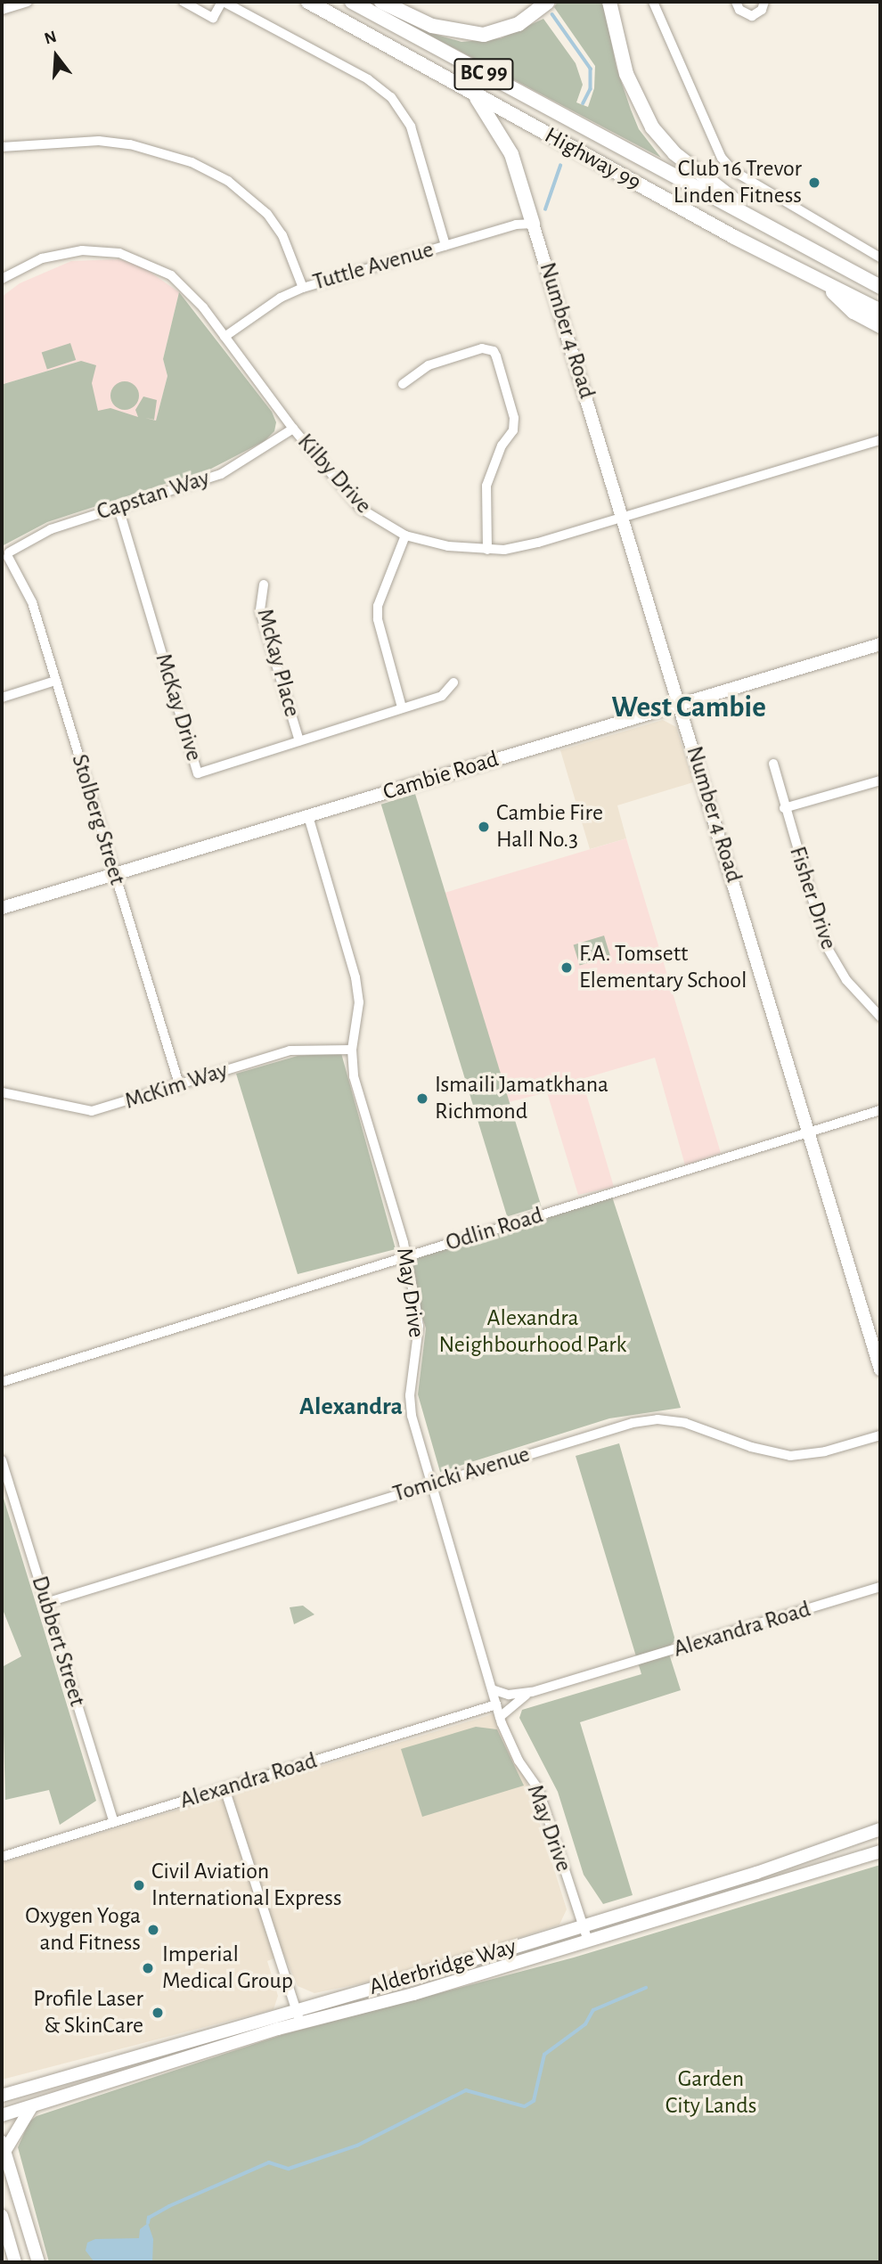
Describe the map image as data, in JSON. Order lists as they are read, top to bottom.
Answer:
{
  "streets": {
    "highway": ["BC 99", "Highway 99"],
    "main road": ["Number 4 Road", "Cambie Road", "Alderbridge Way"],
    "street": [
      "Tuttle Avenue",
      "Kilby Drive",
      "Capstan Way",
      "McKay Place",
      "McKay Drive",
      "Stolberg Street",
      "Fisher Drive",
      "McKim Way",
      "Odlin Road",
      "May Drive",
      "Tomicki Avenue",
      "Alexandra Road",
      "Dubbert Street"
    ]
  },
  "crossings": [
    ["Tuttle Avenue", "Number 4 Road"],
    ["Tuttle Avenue", "Kilby Drive"],
    ["Number 4 Road", "Kilby Drive"],
    ["Number 4 Road", "Cambie Road"],
    ["Number 4 Road", "Odlin Road"],
    ["Kilby Drive", "Capstan Way"],
    ["Capstan Way", "McKay Drive"],
    ["Capstan Way", "Stolberg Street"],
    ["McKay Place", "McKay Drive"],
    ["Cambie Road", "Stolberg Street"],
    ["Cambie Road", "May Drive"],
    ["Stolberg Street", "McKim Way"],
    ["McKim Way", "May Drive"],
    ["Odlin Road", "May Drive"],
    ["May Drive", "Tomicki Avenue"],
    ["May Drive", "Alexandra Road"],
    ["May Drive", "Alderbridge Way"],
    ["Tomicki Avenue", "Dubbert Street"],
    ["Alexandra Road", "Dubbert Street"]
  ],
  "districts": ["West Cambie", "Alexandra"],
  "parks": ["Alexandra Neighbourhood Park", "Garden City Lands"],
  "places": [
    "Club 16 Trevor Linden Fitness",
    "Cambie Fire Hall No.3",
    "F.A. Tomsett Elementary School",
    "Ismaili Jamatkhana Richmond",
    "Civil Aviation International Express",
    "Oxygen Yoga and Fitness",
    "Imperial Medical Group",
    "Profile Laser & SkinCare"
  ],
  "north": "top"
}
